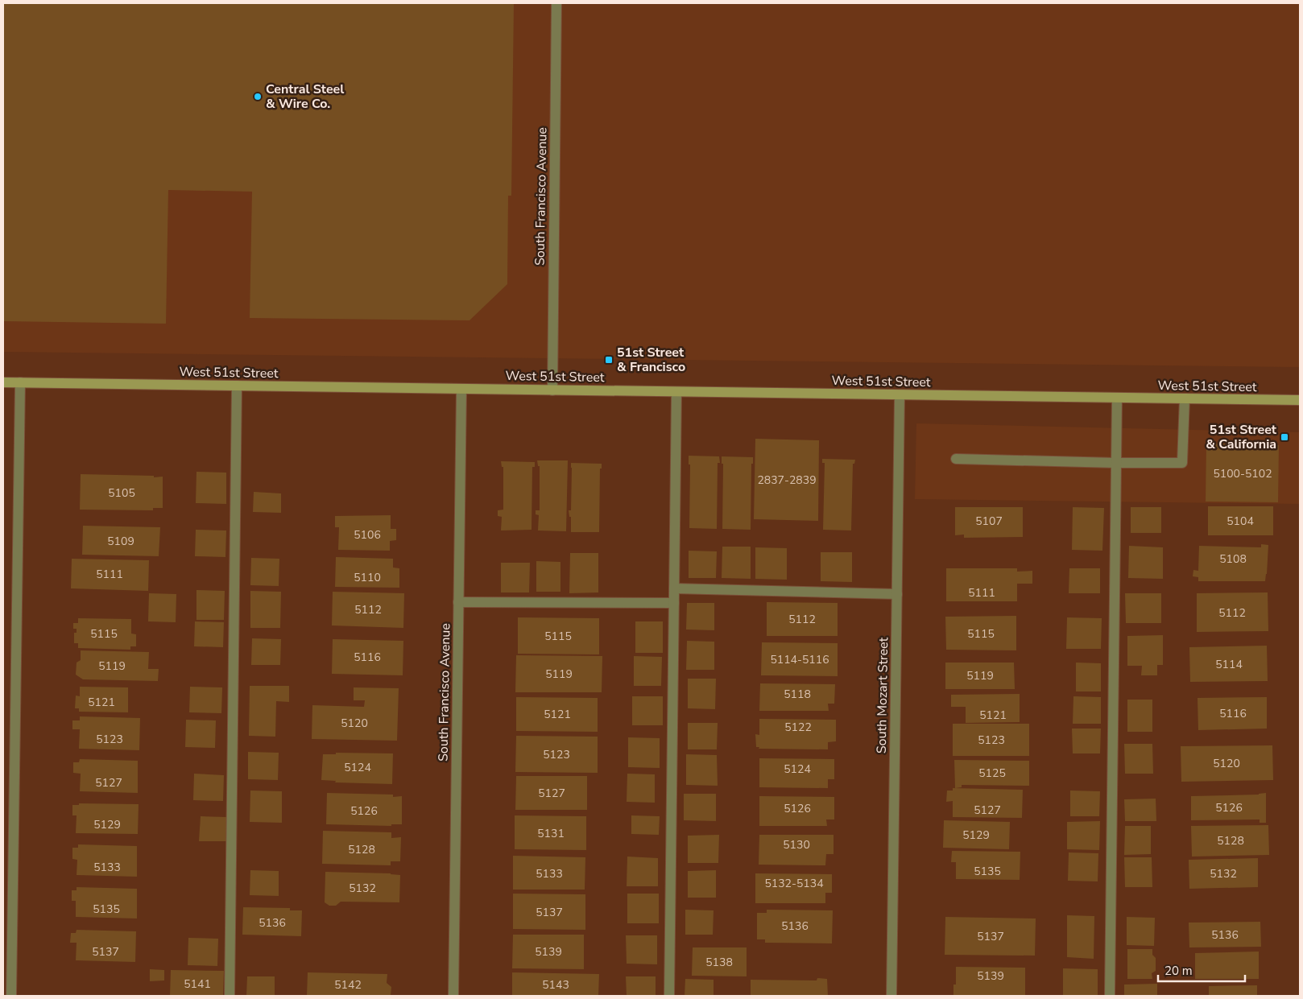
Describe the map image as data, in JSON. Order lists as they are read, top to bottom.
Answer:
{
  "streets": {
    "street": ["South Francisco Avenue", "West 51st Street", "South Mozart Street"]
  },
  "crossings": [
    ["South Francisco Avenue", "West 51st Street"],
    ["West 51st Street", "South Mozart Street"]
  ],
  "places": {
    "other": ["Central Steel & Wire Co."],
    "transit": ["51st Street & Francisco", "51st Street & California"]
  },
  "house_numbers": [
    "5100-5102",
    "2837-2839",
    "5105",
    "5107",
    "5104",
    "5106",
    "5109",
    "5108",
    "5111",
    "5110",
    "5111",
    "5112",
    "5112",
    "5112",
    "5115",
    "5115",
    "5115",
    "5116",
    "5114-5116",
    "5114",
    "5119",
    "5119",
    "5119",
    "5118",
    "5121",
    "5116",
    "5121",
    "5121",
    "5120",
    "5122",
    "5123",
    "5123",
    "5123",
    "5120",
    "5124",
    "5124",
    "5125",
    "5127",
    "5127",
    "5126",
    "5126",
    "5127",
    "5126",
    "5129",
    "5131",
    "5129",
    "5128",
    "5130",
    "5128",
    "5133",
    "5135",
    "5133",
    "5132",
    "5132-5134",
    "5132",
    "5135",
    "5137",
    "5136",
    "5136",
    "5136",
    "5137",
    "5137",
    "5139",
    "5138",
    "5139",
    "5141",
    "5142",
    "5143"
  ],
  "scale_bar": "20 m"
}
